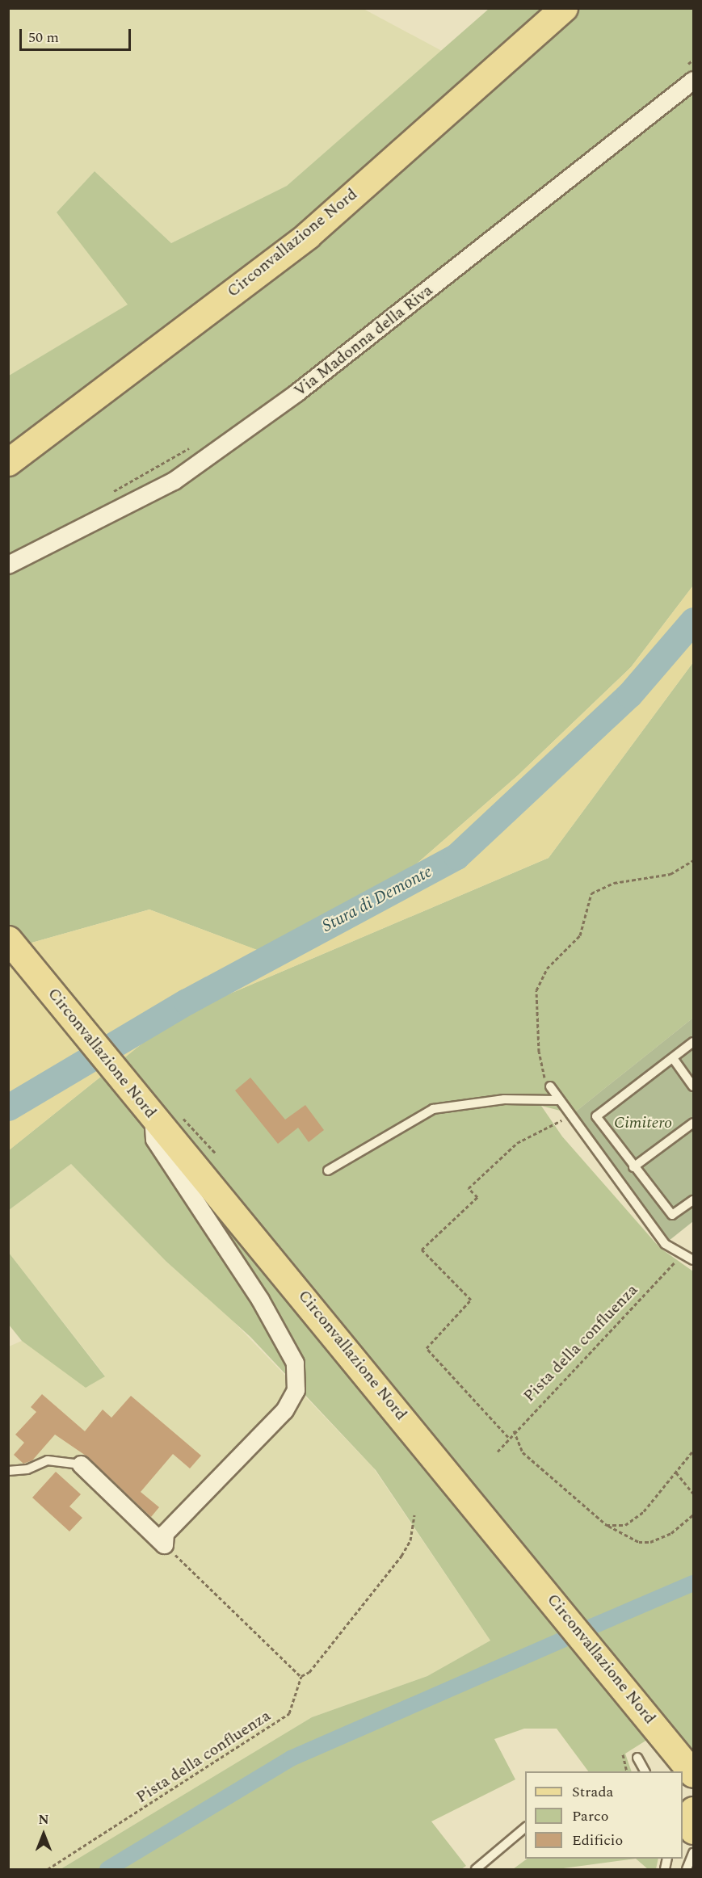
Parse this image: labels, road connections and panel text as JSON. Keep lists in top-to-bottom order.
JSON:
{
  "streets": {
    "main road": ["Circonvallazione Nord"],
    "street": ["Via Madonna della Riva"],
    "path": ["Pista della confluenza"]
  },
  "water": ["Stura di Demonte"],
  "parks": ["Cimitero"],
  "legend": ["Strada", "Parco", "Edificio"],
  "scale_bar": "50 m",
  "north": "top"
}
